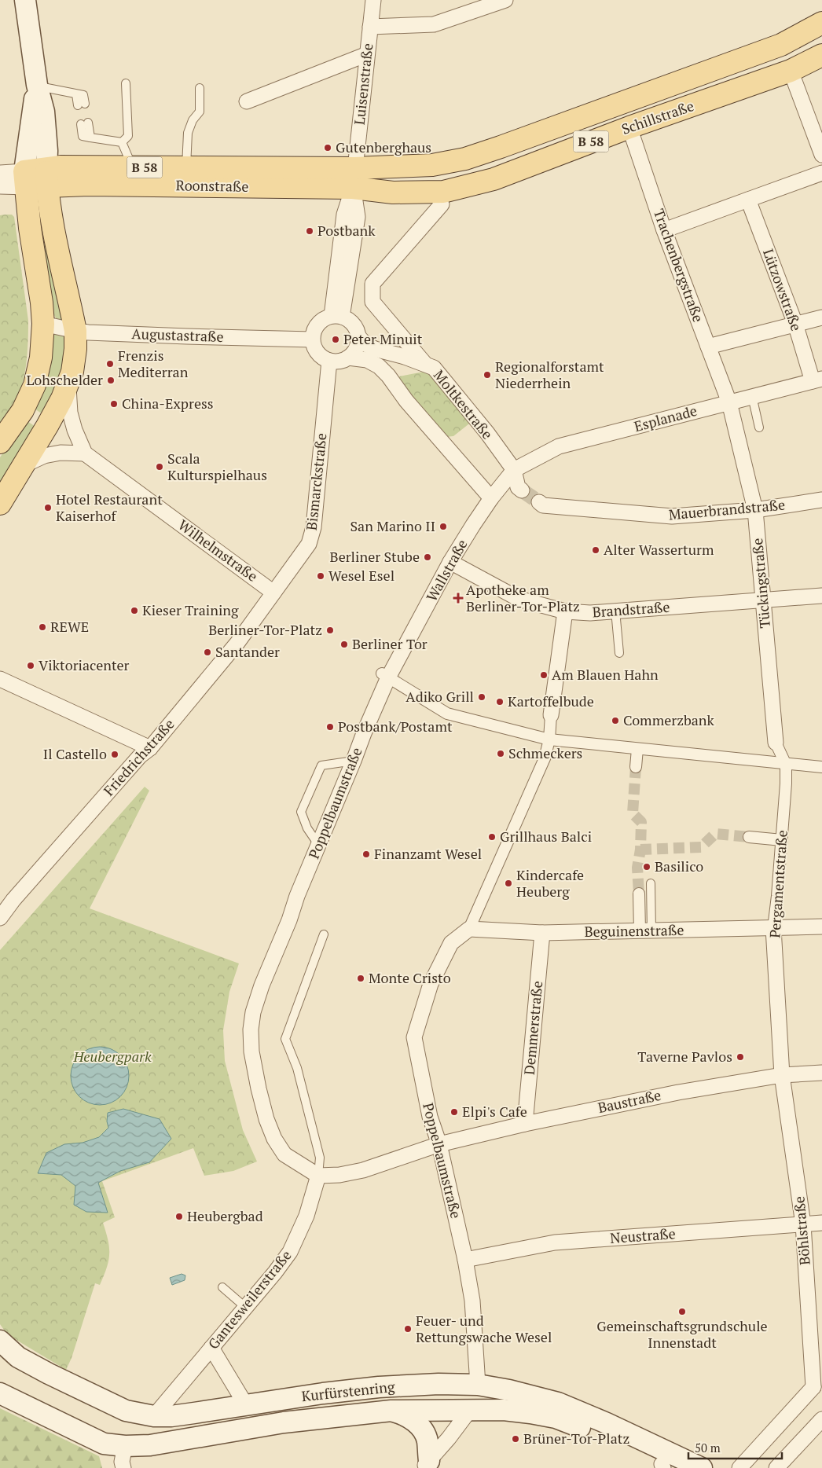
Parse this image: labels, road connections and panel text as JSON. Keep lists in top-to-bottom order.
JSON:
{
  "streets": {
    "main road": [
      "Schillstraße",
      "B 58",
      "Roonstraße",
      "Kurfürstenring"
    ],
    "street": [
      "Luisenstraße",
      "Trachenbergstraße",
      "Lützowstraße",
      "Augustastraße",
      "Moltkestraße",
      "Esplanade",
      "Bismarckstraße",
      "Mauerbrandstraße",
      "Wilhelmstraße",
      "Wallstraße",
      "Tückingstraße",
      "Brandstraße",
      "Friedrichstraße",
      "Poppelbaumstraße",
      "Pergamentstraße",
      "Beguinenstraße",
      "Demmerstraße",
      "Baustraße",
      "Böhlstraße",
      "Neustraße",
      "Gantesweilerstraße"
    ]
  },
  "crossings": [
    ["Luisenstraße", "Schillstraße"],
    ["Luisenstraße", "B 58"],
    ["Luisenstraße", "Roonstraße"],
    ["Schillstraße", "B 58"],
    ["Schillstraße", "Roonstraße"],
    ["Schillstraße", "Trachenbergstraße"],
    ["B 58", "Roonstraße"],
    ["Trachenbergstraße", "Esplanade"],
    ["Trachenbergstraße", "Tückingstraße"],
    ["Lützowstraße", "Esplanade"],
    ["Augustastraße", "Moltkestraße"],
    ["Augustastraße", "Bismarckstraße"],
    ["Moltkestraße", "Esplanade"],
    ["Moltkestraße", "Bismarckstraße"],
    ["Moltkestraße", "Wallstraße"],
    ["Esplanade", "Wallstraße"],
    ["Esplanade", "Tückingstraße"],
    ["Bismarckstraße", "Wilhelmstraße"],
    ["Bismarckstraße", "Friedrichstraße"],
    ["Mauerbrandstraße", "Tückingstraße"],
    ["Wilhelmstraße", "Friedrichstraße"],
    ["Wallstraße", "Brandstraße"],
    ["Wallstraße", "Poppelbaumstraße"],
    ["Tückingstraße", "Brandstraße"],
    ["Tückingstraße", "Pergamentstraße"],
    ["Poppelbaumstraße", "Beguinenstraße"],
    ["Poppelbaumstraße", "Baustraße"],
    ["Poppelbaumstraße", "Neustraße"],
    ["Poppelbaumstraße", "Gantesweilerstraße"],
    ["Poppelbaumstraße", "Kurfürstenring"],
    ["Pergamentstraße", "Beguinenstraße"],
    ["Pergamentstraße", "Baustraße"],
    ["Pergamentstraße", "Böhlstraße"],
    ["Beguinenstraße", "Demmerstraße"],
    ["Demmerstraße", "Baustraße"],
    ["Baustraße", "Böhlstraße"],
    ["Böhlstraße", "Neustraße"],
    ["Gantesweilerstraße", "Kurfürstenring"]
  ],
  "parks": ["Heubergpark"],
  "places": {
    "other": [
      "Gutenberghaus",
      "Postbank",
      "Peter Minuit",
      "Frenzis Mediterran",
      "Regionalforstamt Niederrhein",
      "Lohschelder",
      "China-Express",
      "Scala Kulturspielhaus",
      "Hotel Restaurant Kaiserhof",
      "San Marino II",
      "Alter Wasserturm",
      "Berliner Stube",
      "Wesel Esel",
      "Kieser Training",
      "REWE",
      "Berliner-Tor-Platz",
      "Berliner Tor",
      "Santander",
      "Viktoriacenter",
      "Am Blauen Hahn",
      "Adiko Grill",
      "Kartoffelbude",
      "Commerzbank",
      "Postbank/Postamt",
      "Schmeckers",
      "Il Castello",
      "Grillhaus Balci",
      "Finanzamt Wesel",
      "Basilico",
      "Kindercafe Heuberg",
      "Monte Cristo",
      "Taverne Pavlos",
      "Elpi's Cafe",
      "Heubergbad",
      "Gemeinschaftsgrundschule Innenstadt",
      "Feuer- und Rettungswache Wesel",
      "Brüner-Tor-Platz"
    ],
    "health": ["Apotheke am Berliner-Tor-Platz"]
  },
  "scale_bar": "50 m"
}
